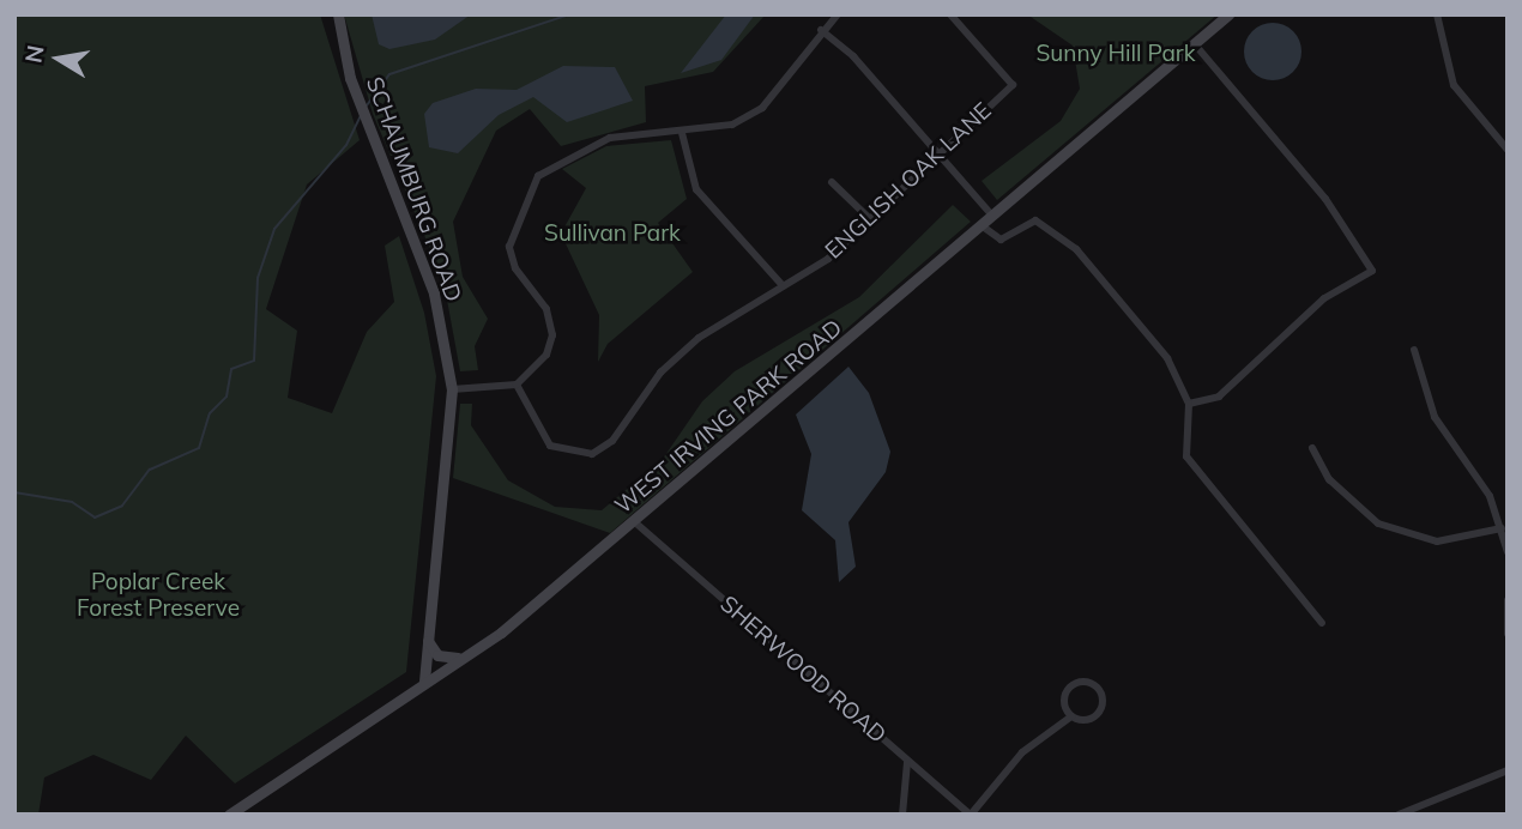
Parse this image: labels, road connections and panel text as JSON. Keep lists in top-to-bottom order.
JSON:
{
  "streets": {
    "main road": ["SCHAUMBURG ROAD", "WEST IRVING PARK ROAD"],
    "street": ["ENGLISH OAK LANE", "SHERWOOD ROAD"]
  },
  "crossings": [
    ["SCHAUMBURG ROAD", "WEST IRVING PARK ROAD"],
    ["WEST IRVING PARK ROAD", "SHERWOOD ROAD"]
  ],
  "parks": ["Sunny Hill Park", "Sullivan Park", "Poplar Creek Forest Preserve"],
  "north": "left"
}
